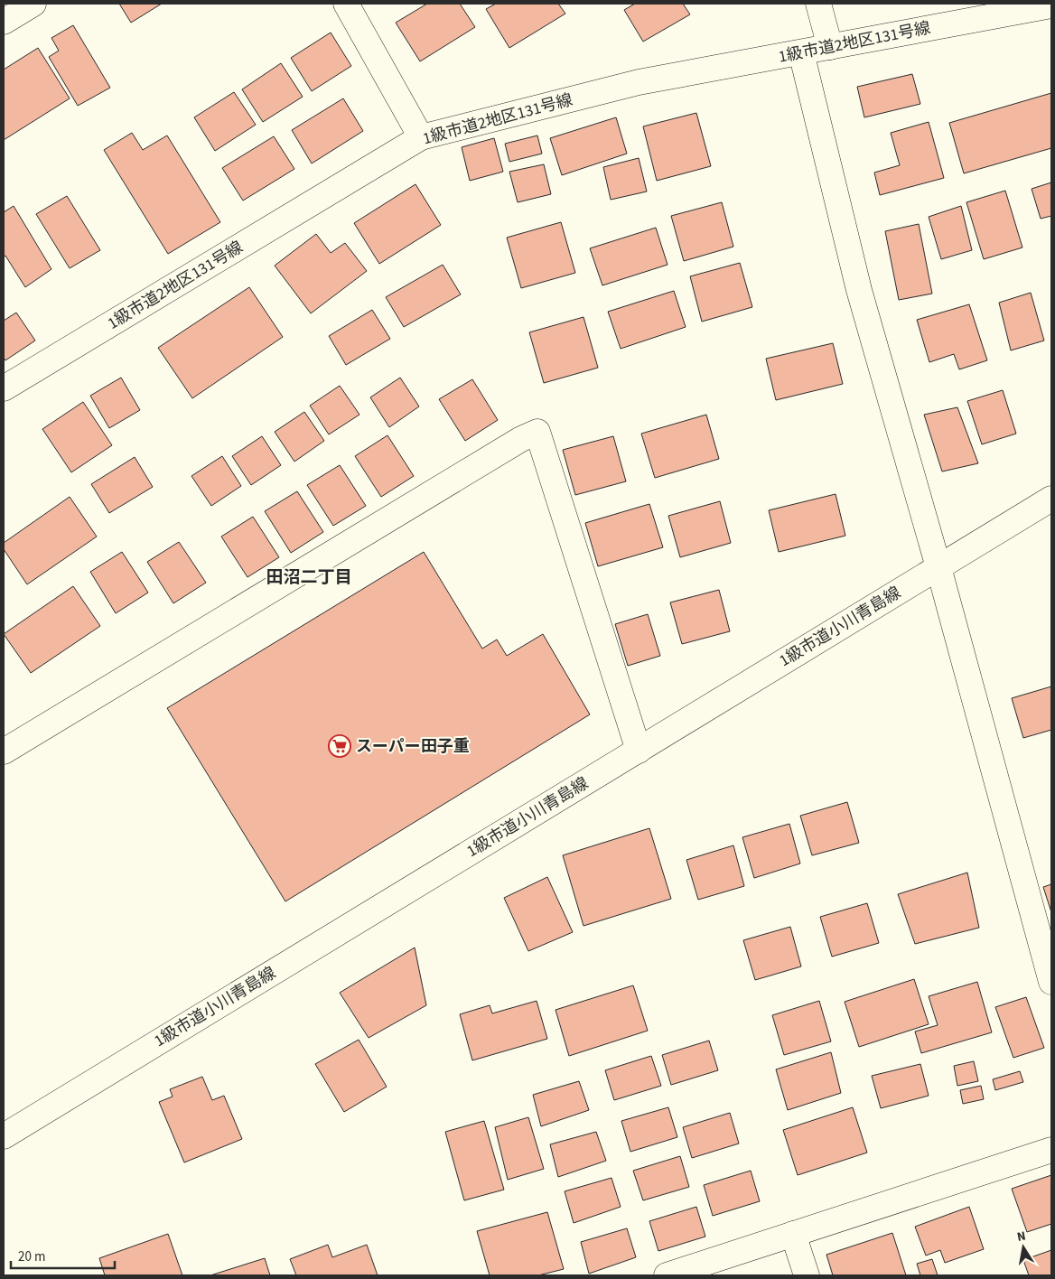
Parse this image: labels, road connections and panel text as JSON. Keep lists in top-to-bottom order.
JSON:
{
  "streets": {
    "street": ["1級市道2地区131号線", "1級市道小川青島線"]
  },
  "districts": ["田沼二丁目"],
  "places": {
    "supermarket": ["スーパー田子重"]
  },
  "scale_bar": "20 m",
  "north": "top"
}
